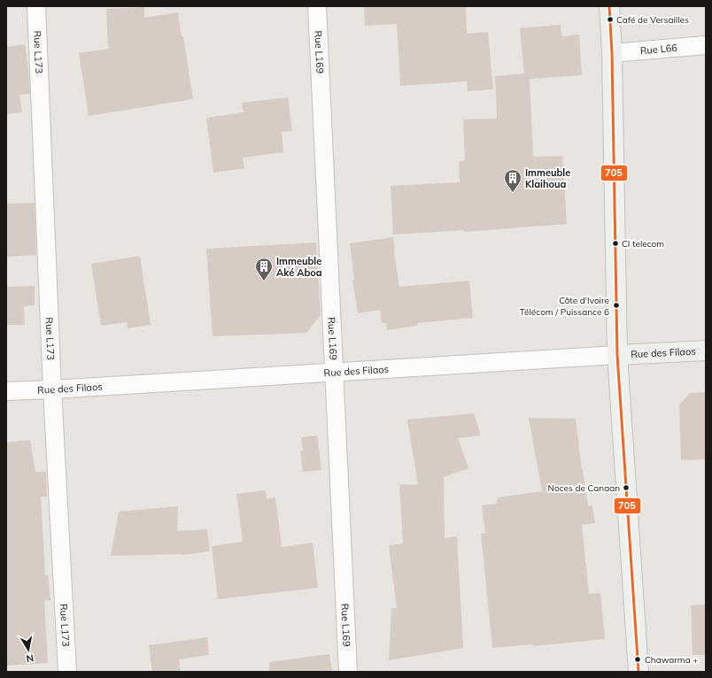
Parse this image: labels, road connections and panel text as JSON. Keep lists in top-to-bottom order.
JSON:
{
  "streets": {
    "street": [
      "Rue L66",
      "Rue L173",
      "Rue L169",
      "Rue des Filaos"
    ]
  },
  "crossings": [
    ["Rue L173", "Rue des Filaos"],
    ["Rue L169", "Rue des Filaos"]
  ],
  "places": {
    "other": [
      "Café de Versailles",
      "CI telecom",
      "Côte d'Ivoire Télécom / Puissance 6",
      "Noces de Canaan",
      "Chawarma +"
    ],
    "building": ["Immeuble Klaihoua", "Immeuble Aké Aboa"]
  },
  "lines": ["transit line 705"],
  "north": "bottom"
}
